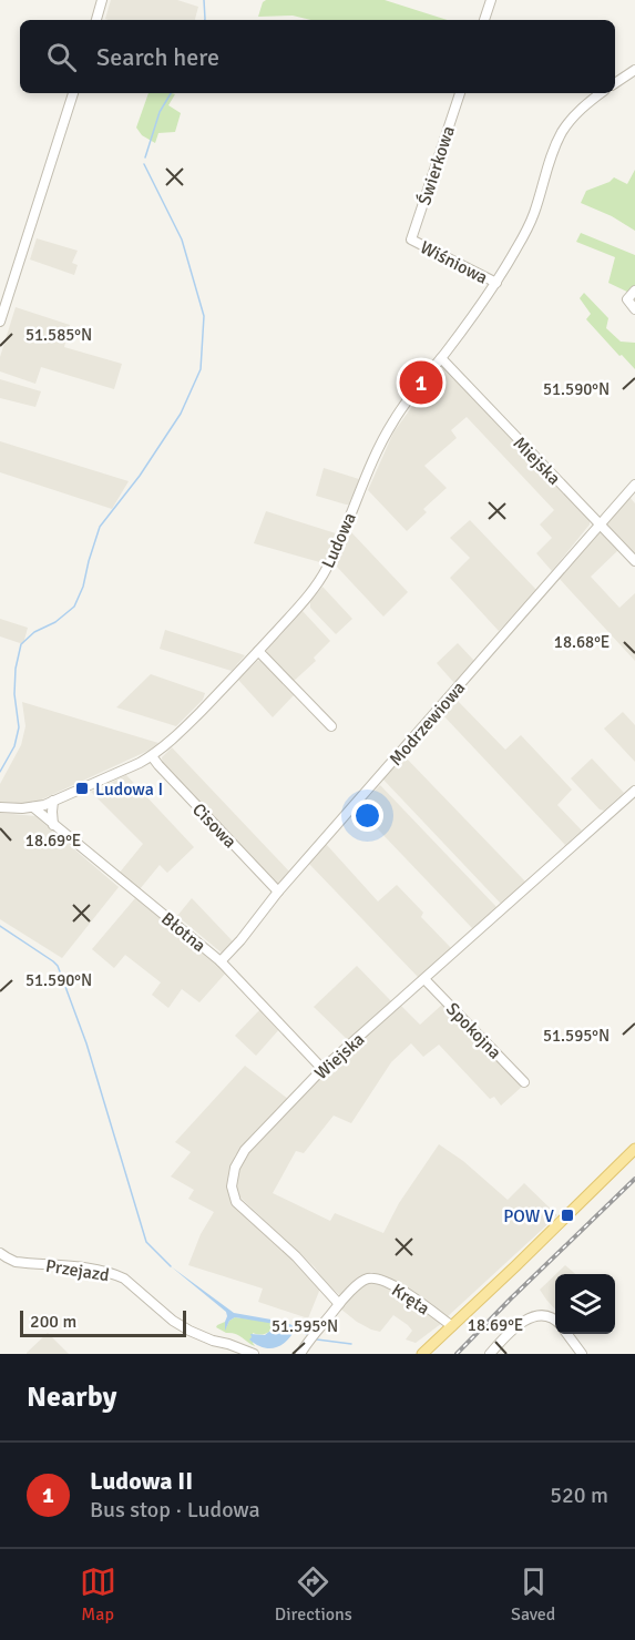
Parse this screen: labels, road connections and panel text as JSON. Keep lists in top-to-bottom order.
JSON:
{
  "streets": {
    "street": [
      "Świerkowa",
      "Wiśniowa",
      "Miejska",
      "Ludowa",
      "Modrzewiowa",
      "Cisowa",
      "Błotna",
      "Spokojna",
      "Wiejska",
      "Przejazd",
      "Kręta"
    ]
  },
  "crossings": [
    ["Świerkowa", "Wiśniowa"],
    ["Wiśniowa", "Ludowa"],
    ["Miejska", "Ludowa"],
    ["Miejska", "Modrzewiowa"],
    ["Ludowa", "Cisowa"],
    ["Ludowa", "Błotna"],
    ["Modrzewiowa", "Cisowa"],
    ["Modrzewiowa", "Błotna"],
    ["Błotna", "Wiejska"],
    ["Spokojna", "Wiejska"],
    ["Wiejska", "Kręta"]
  ],
  "places": {
    "transit": ["Ludowa I", "POW V"]
  },
  "scale_bar": "200 m",
  "page": {
    "search": "Search here",
    "pins": "1",
    "scale": "200 m",
    "heading": "Nearby",
    "list": [
      {
        "mark": "1",
        "name": "Ludowa II",
        "note": "Bus stop · Ludowa",
        "value": "520 m"
      }
    ],
    "nav": ["Map", "Directions", "Saved"]
  },
  "coordinates": [
    "51.585°N",
    "51.590°N",
    "18.68°E",
    "18.69°E",
    "51.595°N"
  ]
}
